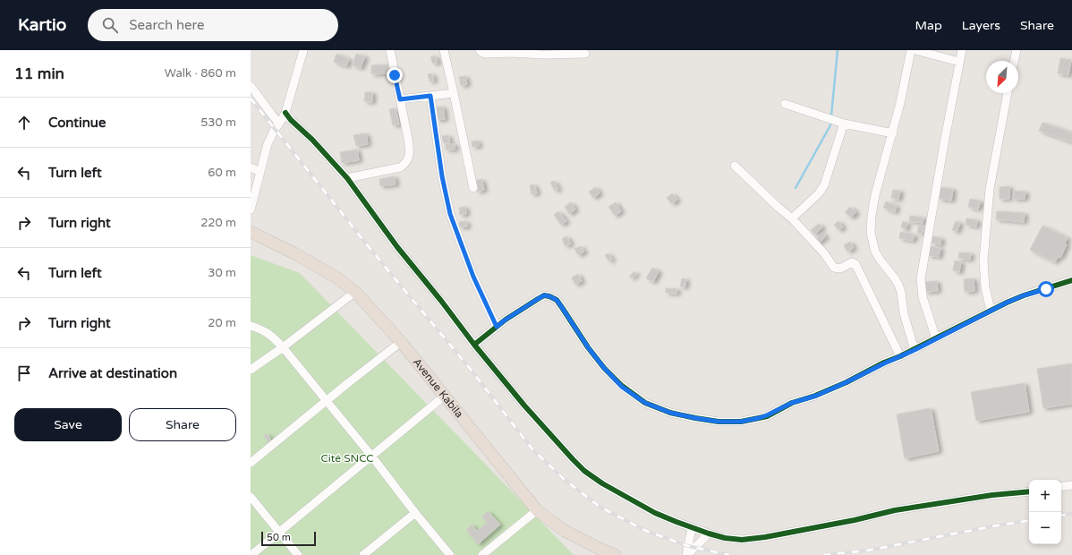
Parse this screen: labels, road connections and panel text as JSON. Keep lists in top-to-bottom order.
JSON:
{
  "streets": {
    "highway": ["Avenue Kabila"]
  },
  "parks": ["Cité SNCC"],
  "scale_bar": "50 m",
  "north": "bottom left",
  "page": {
    "header": "Kartio",
    "search": "Search here",
    "nav": ["Map", "Layers", "Share"],
    "heading": ["11 min", "Walk · 860 m"],
    "list": [
      ["Continue", "530 m"],
      ["Turn left", "60 m"],
      ["Turn right", "220 m"],
      ["Turn left", "30 m"],
      ["Turn right", "20 m"],
      "Arrive at destination"
    ],
    "buttons": ["Save", "Share"],
    "map_buttons": ["+", "−"],
    "scale": "50 m"
  }
}
